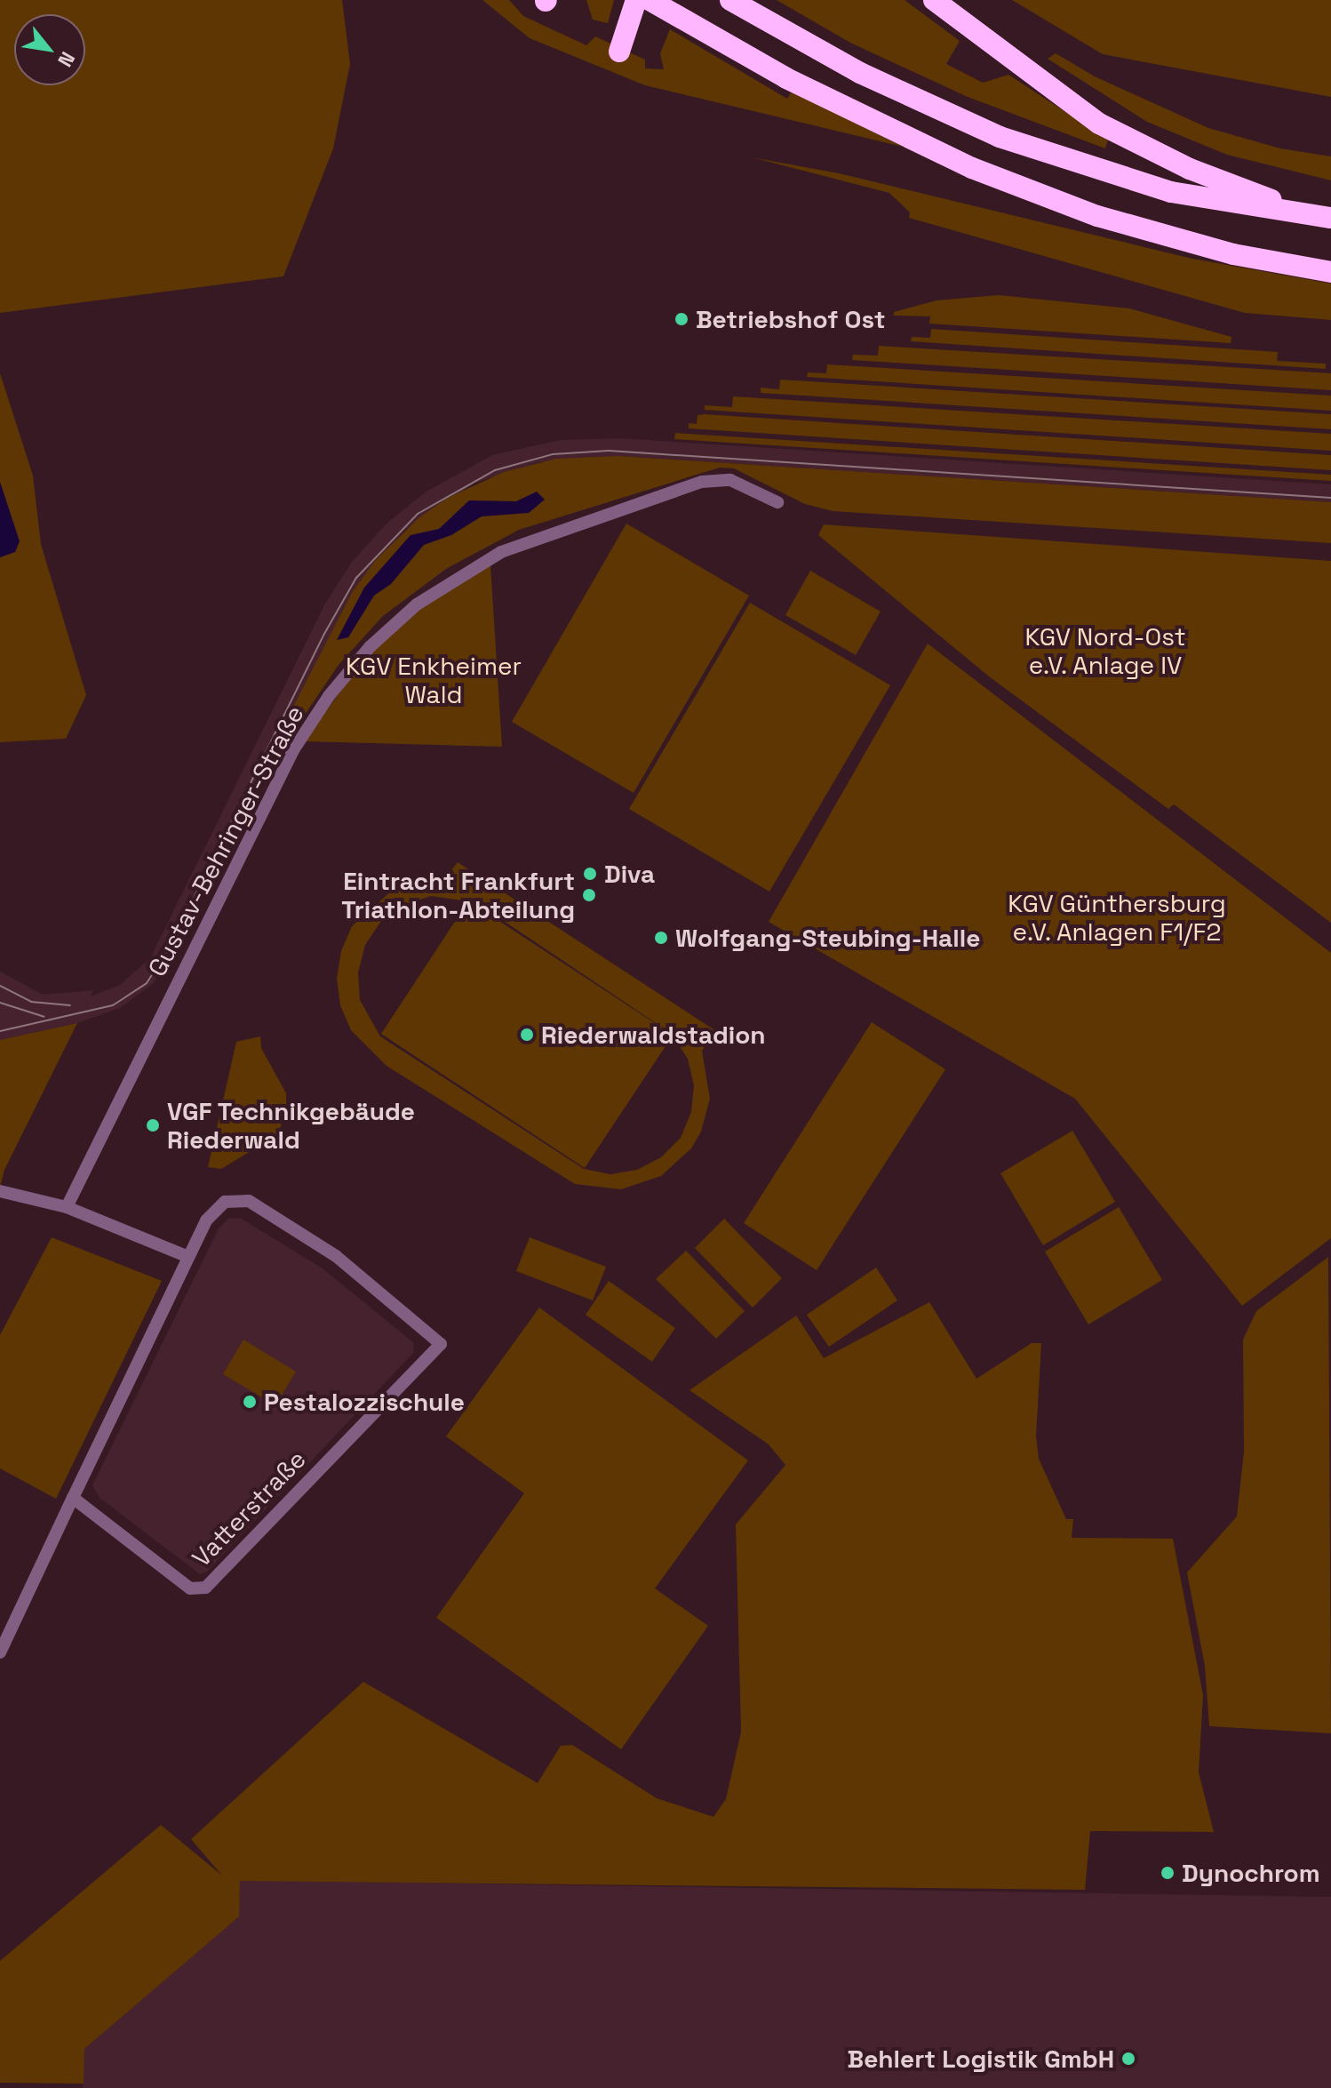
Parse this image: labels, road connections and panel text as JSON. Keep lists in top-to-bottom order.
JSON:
{
  "streets": {
    "street": ["Gustav-Behringer-Straße", "Vatterstraße"]
  },
  "parks": ["KGV Nord-Ost e.V. Anlage IV", "KGV Enkheimer Wald", "KGV Günthersburg e.V. Anlagen F1/F2"],
  "places": [
    "Betriebshof Ost",
    "Diva",
    "Eintracht Frankfurt Triathlon-Abteilung",
    "Wolfgang-Steubing-Halle",
    "Riederwaldstadion",
    "VGF Technikgebäude Riederwald",
    "Pestalozzischule",
    "Dynochrom",
    "Behlert Logistik GmbH"
  ],
  "north": "bottom right"
}
